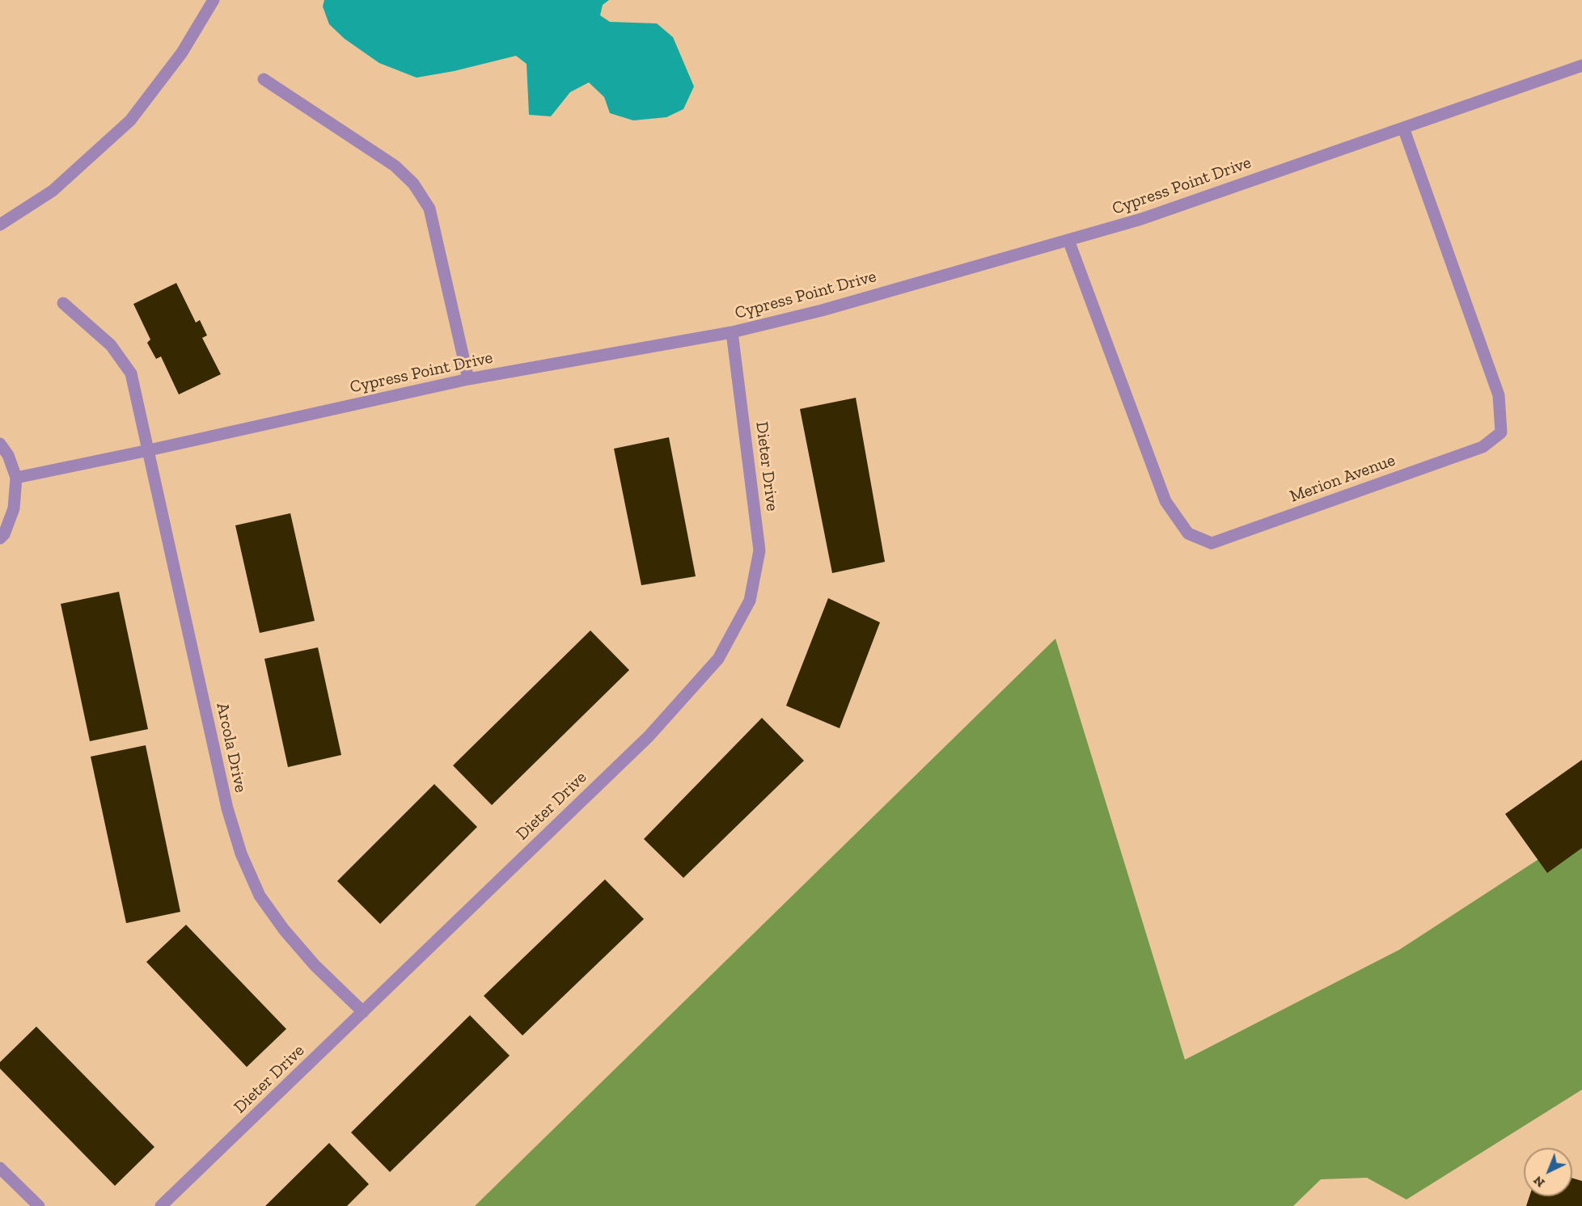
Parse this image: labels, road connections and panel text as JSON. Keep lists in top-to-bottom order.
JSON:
{
  "streets": {
    "street": [
      "Cypress Point Drive",
      "Dieter Drive",
      "Merion Avenue",
      "Arcola Drive"
    ]
  },
  "crossings": [
    ["Cypress Point Drive", "Dieter Drive"],
    ["Cypress Point Drive", "Merion Avenue"],
    ["Cypress Point Drive", "Arcola Drive"],
    ["Dieter Drive", "Arcola Drive"]
  ],
  "north": "bottom left"
}
